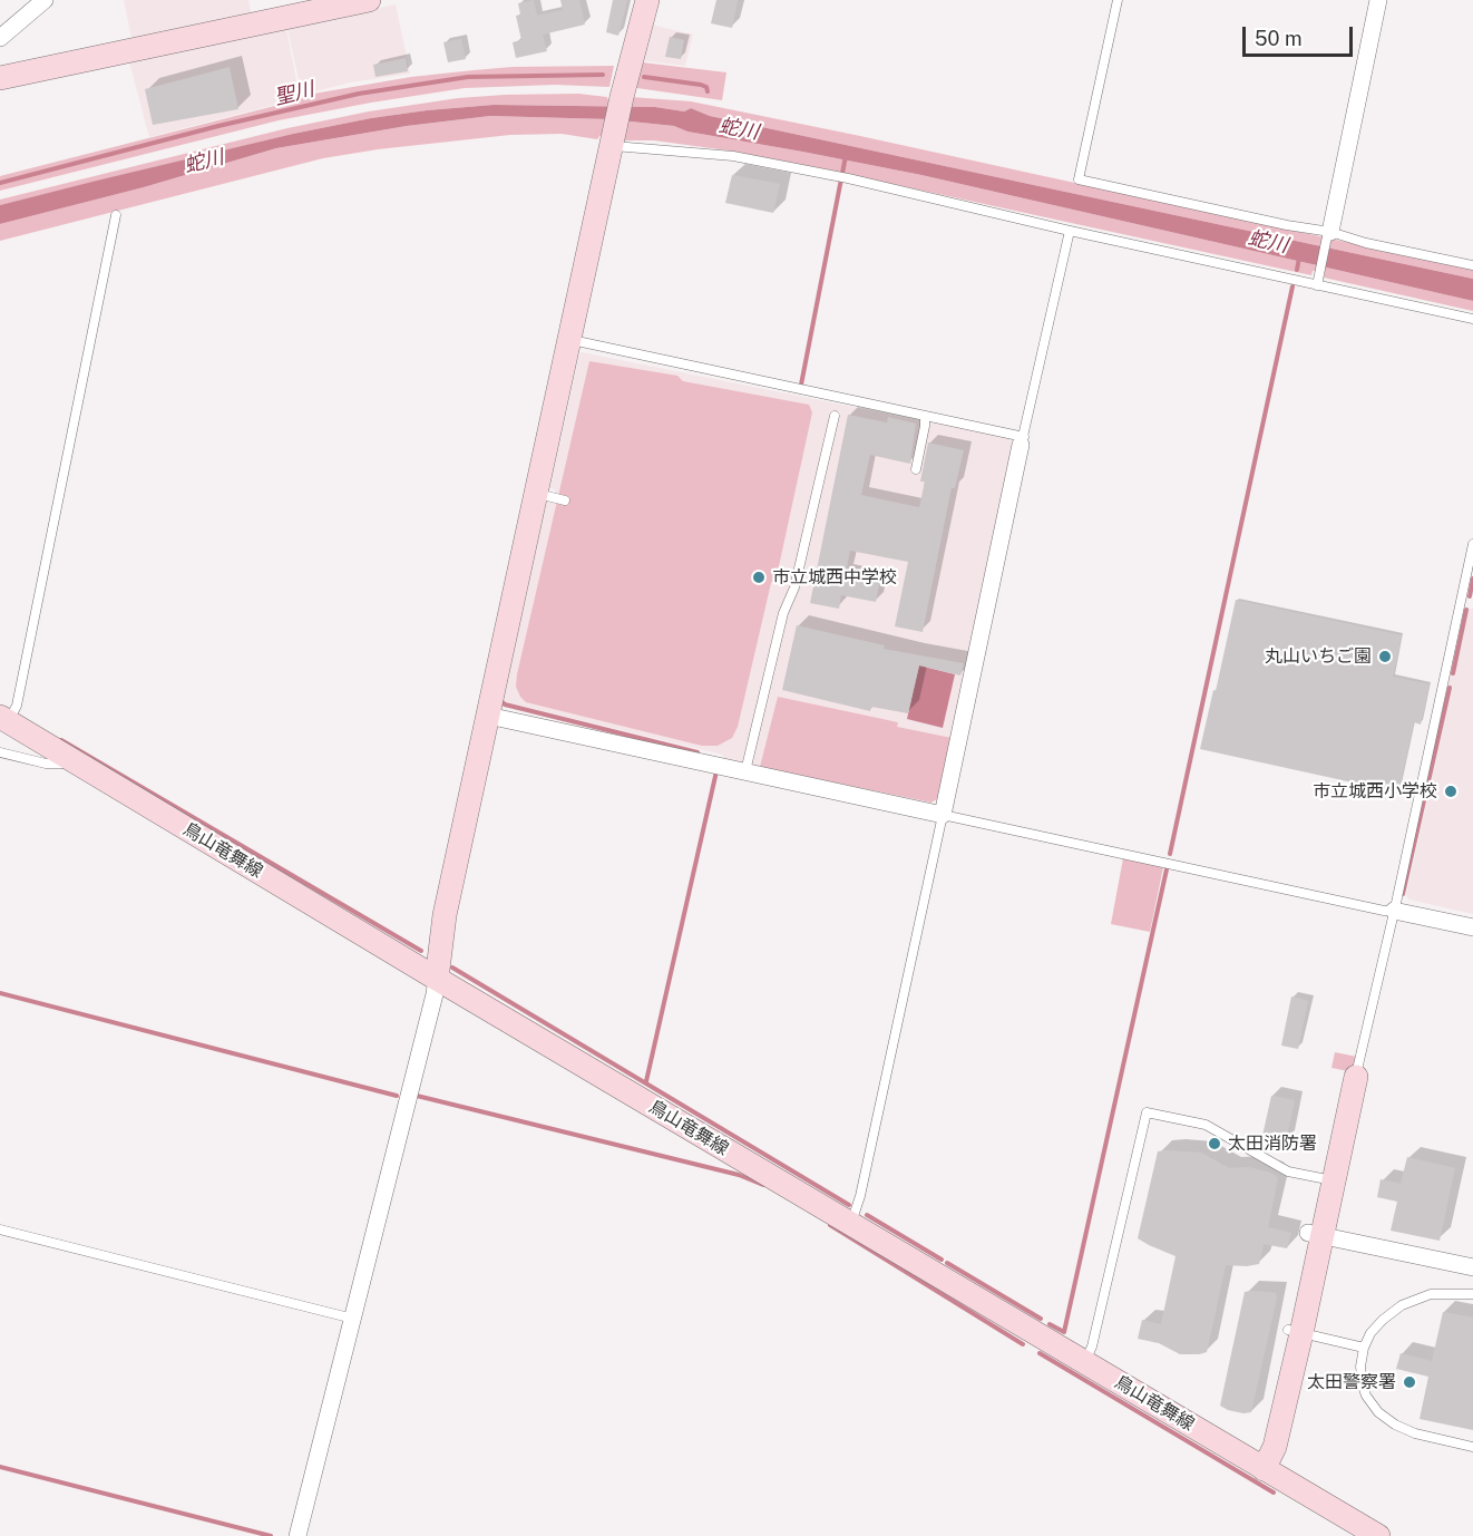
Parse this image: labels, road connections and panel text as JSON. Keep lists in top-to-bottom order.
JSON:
{
  "streets": {
    "street": ["鳥山竜舞線"]
  },
  "water": ["聖川", "蛇川"],
  "places": [
    "市立城西中学校",
    "丸山いちご園",
    "市立城西小学校",
    "太田消防署",
    "太田警察署"
  ],
  "scale_bar": "50 m"
}
